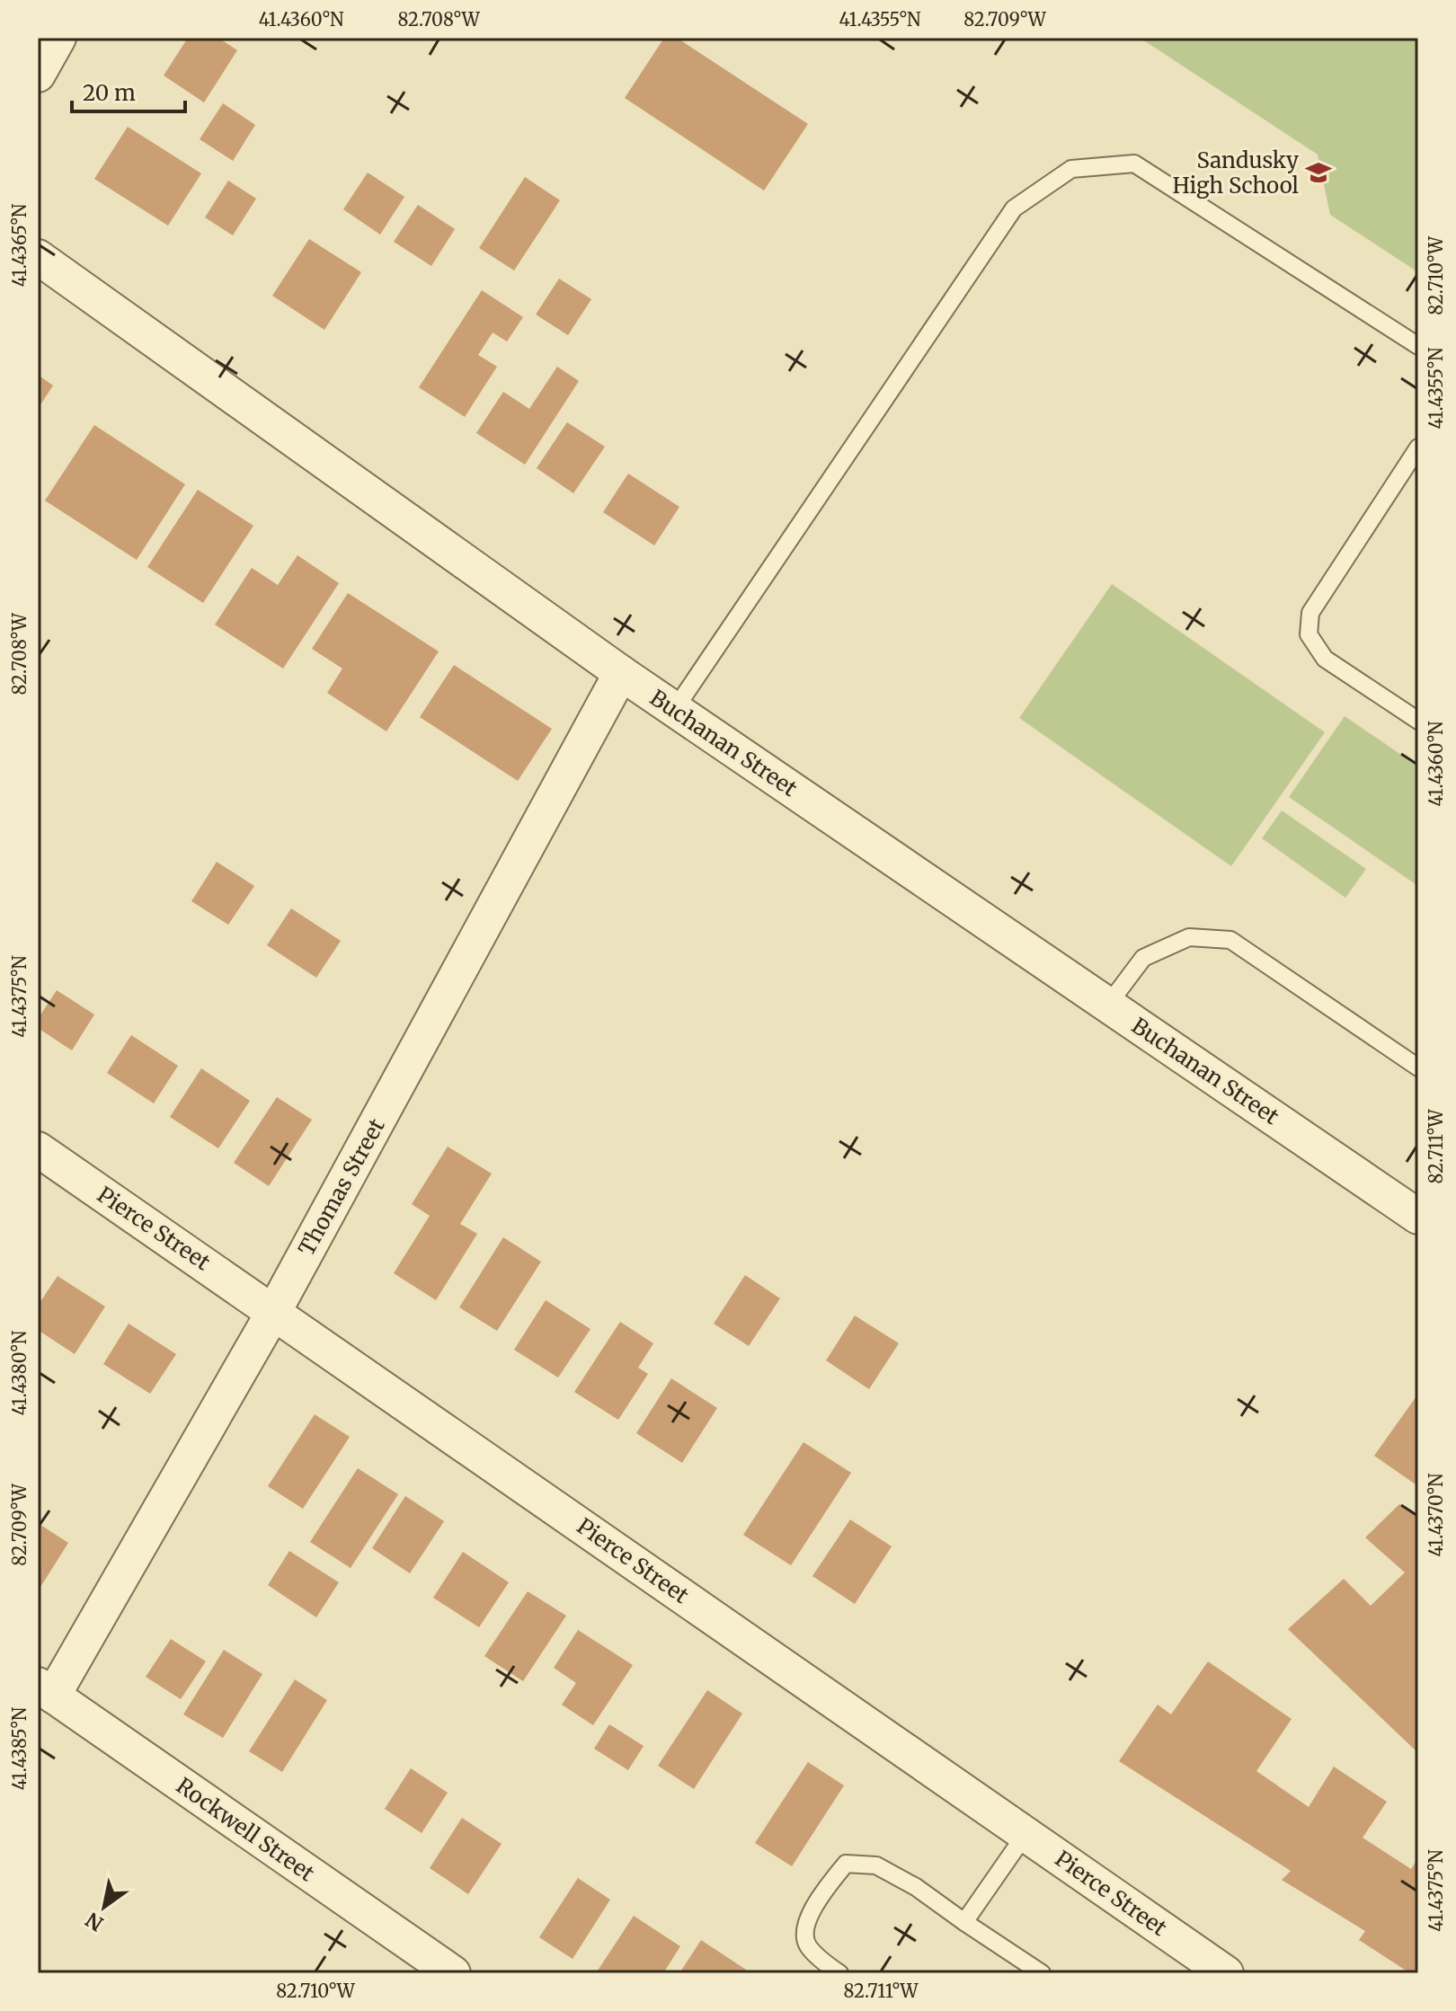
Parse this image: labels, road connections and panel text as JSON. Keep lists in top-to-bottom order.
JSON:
{
  "streets": {
    "street": [
      "Buchanan Street",
      "Thomas Street",
      "Pierce Street",
      "Rockwell Street"
    ]
  },
  "crossings": [
    ["Buchanan Street", "Thomas Street"],
    ["Thomas Street", "Pierce Street"],
    ["Thomas Street", "Rockwell Street"]
  ],
  "places": {
    "school or university": ["Sandusky High School"]
  },
  "scale_bar": "20 m",
  "north": "bottom left",
  "coordinates": [
    "41.4360°N",
    "82.708°W",
    "41.4355°N",
    "82.709°W",
    "41.4365°N",
    "82.710°W",
    "41.4375°N",
    "82.711°W",
    "41.4380°N",
    "41.4370°N",
    "41.4385°N"
  ]
}
